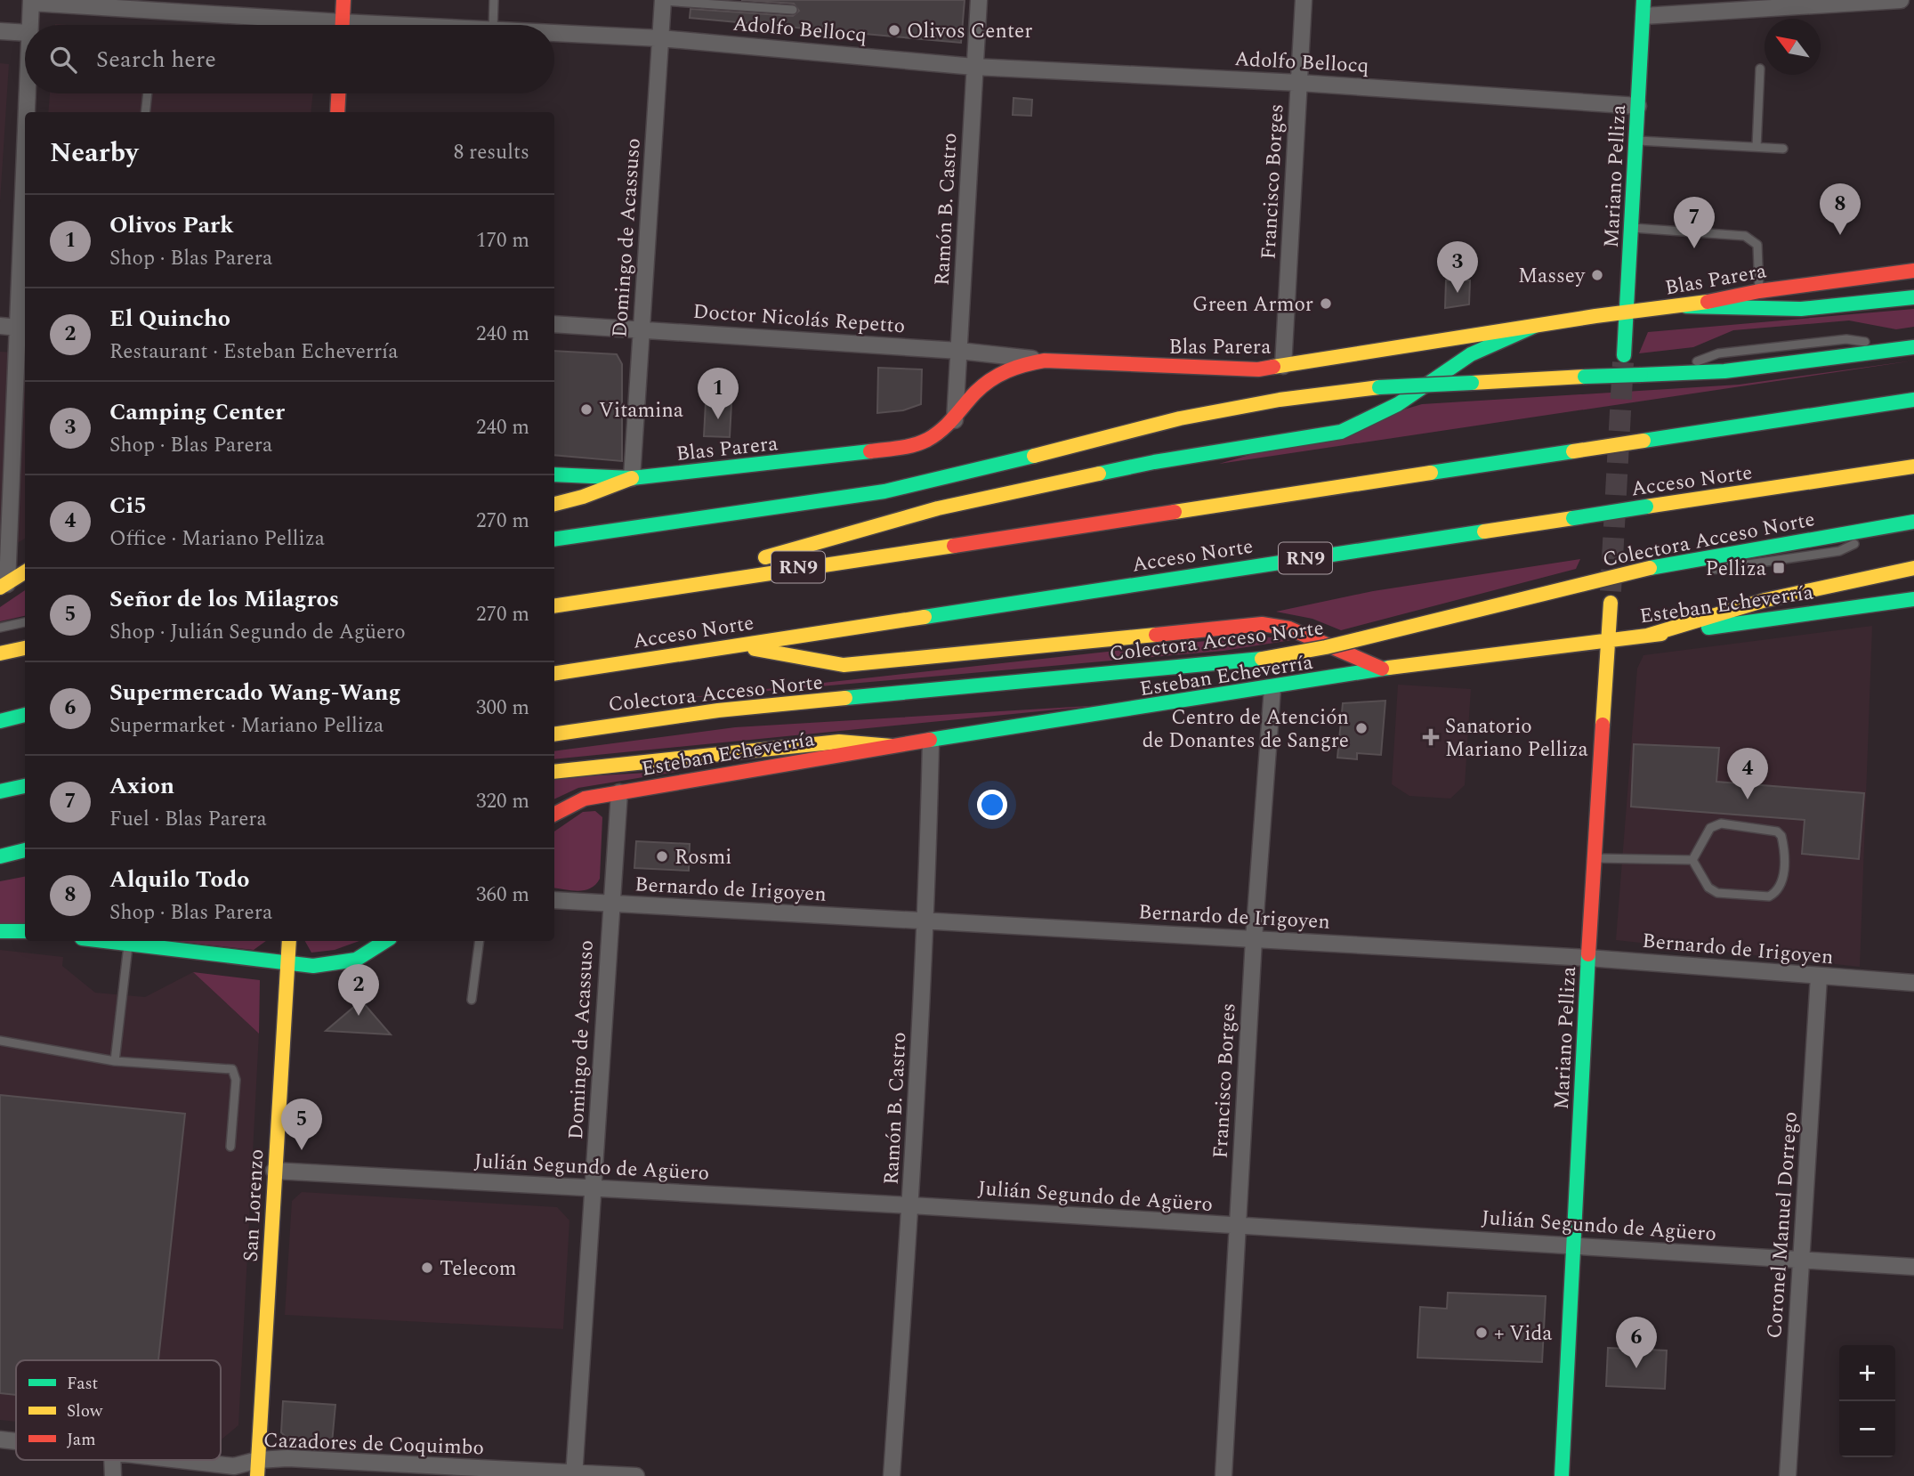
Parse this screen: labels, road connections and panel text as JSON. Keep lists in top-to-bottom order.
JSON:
{
  "streets": {
    "main road": [
      "Mariano Pelliza",
      "Blas Parera",
      "Acceso Norte",
      "Colectora Acceso Norte",
      "RN9",
      "Esteban Echeverría",
      "San Lorenzo"
    ],
    "street": [
      "Adolfo Bellocq",
      "Francisco Borges",
      "Ramón B. Castro",
      "Domingo de Acassuso",
      "Doctor Nicolás Repetto",
      "Bernardo de Irigoyen",
      "Julián Segundo de Agüero",
      "Coronel Manuel Dorrego",
      "Cazadores de Coquimbo"
    ]
  },
  "crossings": [
    ["Adolfo Bellocq", "Mariano Pelliza"],
    ["Adolfo Bellocq", "Francisco Borges"],
    ["Adolfo Bellocq", "Ramón B. Castro"],
    ["Adolfo Bellocq", "Domingo de Acassuso"],
    ["Mariano Pelliza", "Blas Parera"],
    ["Mariano Pelliza", "Esteban Echeverría"],
    ["Mariano Pelliza", "Bernardo de Irigoyen"],
    ["Mariano Pelliza", "Julián Segundo de Agüero"],
    ["Francisco Borges", "Blas Parera"],
    ["Francisco Borges", "Esteban Echeverría"],
    ["Francisco Borges", "Bernardo de Irigoyen"],
    ["Francisco Borges", "Julián Segundo de Agüero"],
    ["Ramón B. Castro", "Blas Parera"],
    ["Ramón B. Castro", "Doctor Nicolás Repetto"],
    ["Ramón B. Castro", "Esteban Echeverría"],
    ["Ramón B. Castro", "Bernardo de Irigoyen"],
    ["Ramón B. Castro", "Julián Segundo de Agüero"],
    ["Domingo de Acassuso", "Blas Parera"],
    ["Domingo de Acassuso", "Doctor Nicolás Repetto"],
    ["Domingo de Acassuso", "Esteban Echeverría"],
    ["Domingo de Acassuso", "Bernardo de Irigoyen"],
    ["Domingo de Acassuso", "Julián Segundo de Agüero"],
    ["Domingo de Acassuso", "Cazadores de Coquimbo"],
    ["Blas Parera", "Doctor Nicolás Repetto"],
    ["Bernardo de Irigoyen", "Coronel Manuel Dorrego"],
    ["Julián Segundo de Agüero", "San Lorenzo"],
    ["Julián Segundo de Agüero", "Coronel Manuel Dorrego"],
    ["San Lorenzo", "Cazadores de Coquimbo"]
  ],
  "places": {
    "other": [
      "Olivos Center",
      "Massey",
      "Green Armor",
      "Vitamina",
      "Centro de Atención de Donantes de Sangre",
      "Rosmi",
      "Telecom",
      "+ Vida"
    ],
    "transit": ["Pelliza"],
    "health": ["Sanatorio Mariano Pelliza"]
  },
  "legend": ["Fast", "Slow", "Jam"],
  "north": "top left",
  "page": {
    "search": "Search here",
    "heading": ["Nearby", "8 results"],
    "pins": [
      "8",
      "7",
      "3",
      "1",
      "4",
      "2",
      "5",
      "6"
    ],
    "list": [
      {
        "mark": "1",
        "name": "Olivos Park",
        "note": "Shop · Blas Parera",
        "value": "170 m"
      },
      {
        "mark": "2",
        "name": "El Quincho",
        "note": "Restaurant · Esteban Echeverría",
        "value": "240 m"
      },
      {
        "mark": "3",
        "name": "Camping Center",
        "note": "Shop · Blas Parera",
        "value": "240 m"
      },
      {
        "mark": "4",
        "name": "Ci5",
        "note": "Office · Mariano Pelliza",
        "value": "270 m"
      },
      {
        "mark": "5",
        "name": "Señor de los Milagros",
        "note": "Shop · Julián Segundo de Agüero",
        "value": "270 m"
      },
      {
        "mark": "6",
        "name": "Supermercado Wang-Wang",
        "note": "Supermarket · Mariano Pelliza",
        "value": "300 m"
      },
      {
        "mark": "7",
        "name": "Axion",
        "note": "Fuel · Blas Parera",
        "value": "320 m"
      },
      {
        "mark": "8",
        "name": "Alquilo Todo",
        "note": "Shop · Blas Parera",
        "value": "360 m"
      }
    ],
    "map_buttons": ["+", "−"]
  }
}
